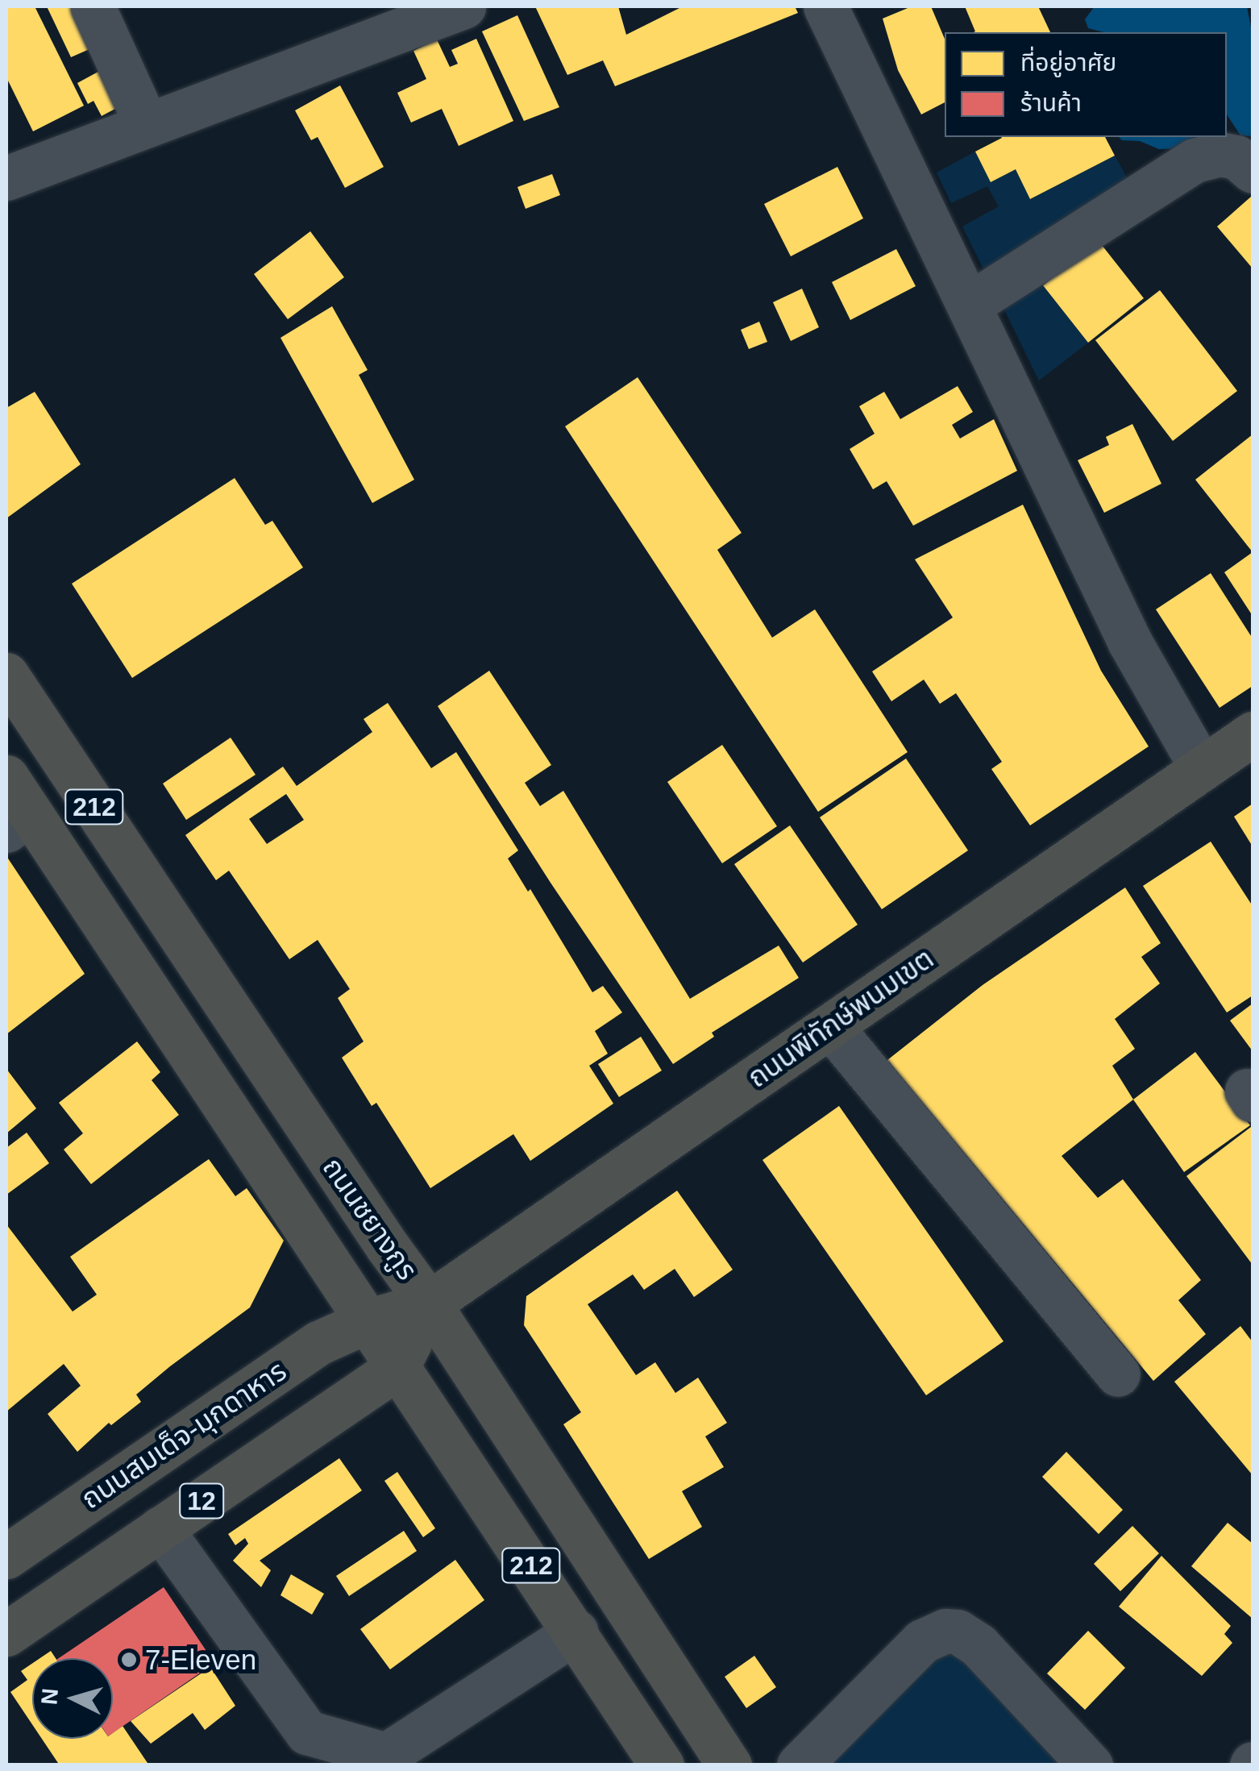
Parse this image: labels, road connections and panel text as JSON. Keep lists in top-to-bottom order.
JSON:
{
  "streets": {
    "main road": [
      "212",
      "ถนนพิทักษ์พนมเขต",
      "ถนนชยางกูร",
      "ถนนสมเด็จ-มุกดาหาร",
      "12"
    ]
  },
  "crossings": [
    ["ถนนพิทักษ์พนมเขต", "ถนนชยางกูร"],
    ["ถนนพิทักษ์พนมเขต", "ถนนสมเด็จ-มุกดาหาร"],
    ["ถนนชยางกูร", "ถนนสมเด็จ-มุกดาหาร"],
    ["ถนนชยางกูร", "12"]
  ],
  "places": ["7-Eleven"],
  "legend": ["ที่อยู่อาศัย", "ร้านค้า"],
  "north": "left"
}
